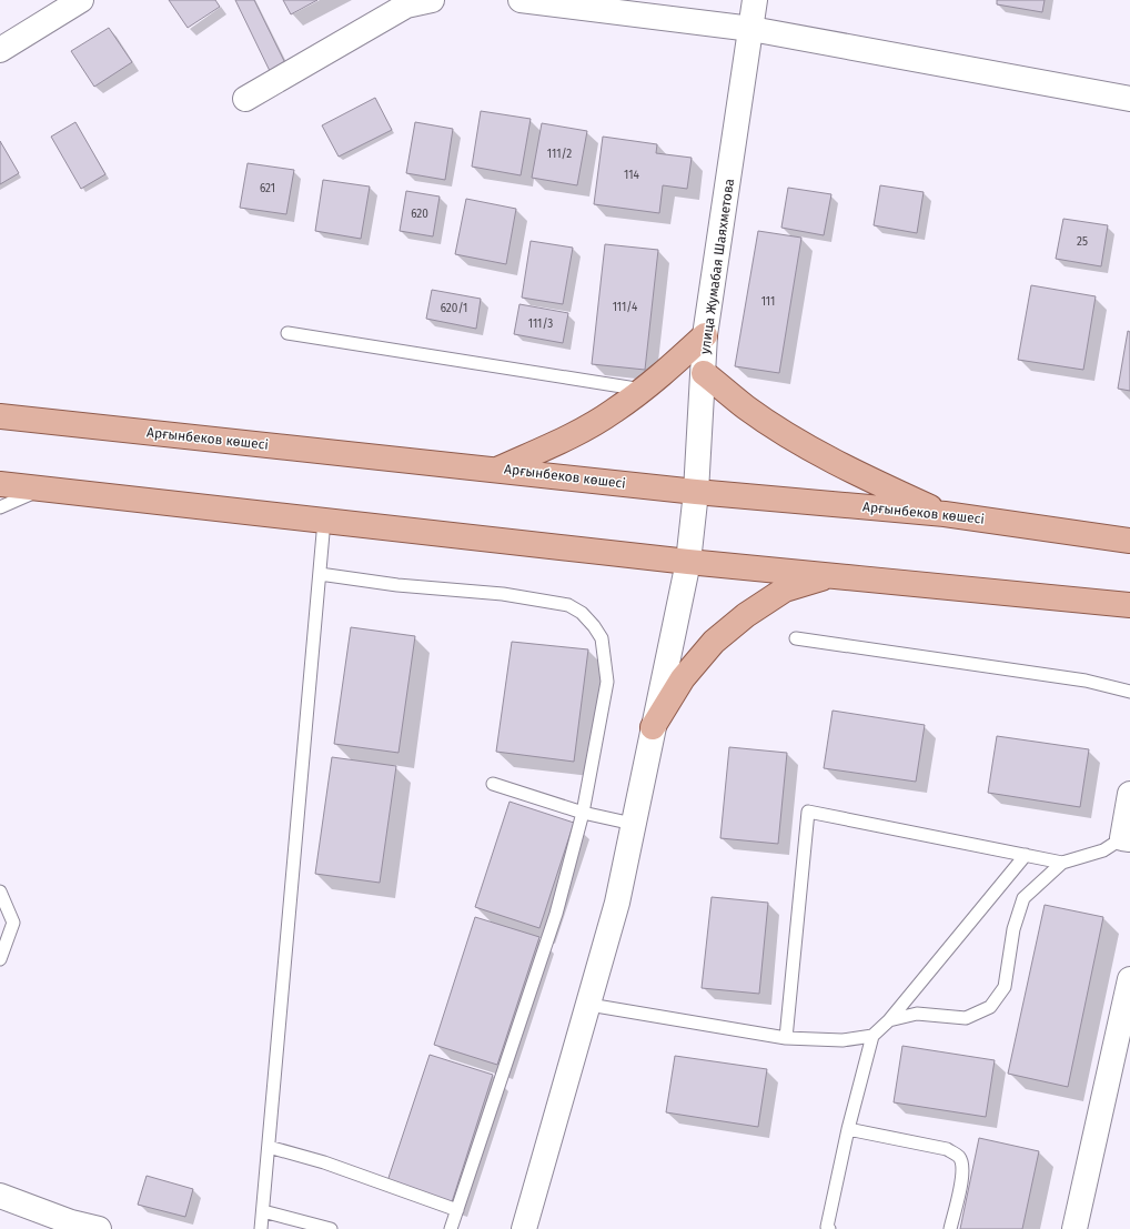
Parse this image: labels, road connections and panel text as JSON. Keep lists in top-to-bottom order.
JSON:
{
  "streets": {
    "main road": ["Арғынбеков көшесі"],
    "street": ["улица Жумабая Шаяхметова"]
  },
  "crossings": [
    ["улица Жумабая Шаяхметова", "Арғынбеков көшесі"]
  ],
  "house_numbers": [
    "111/2",
    "114",
    "621",
    "620",
    "25",
    "111",
    "111/4",
    "620/1",
    "111/3"
  ]
}
